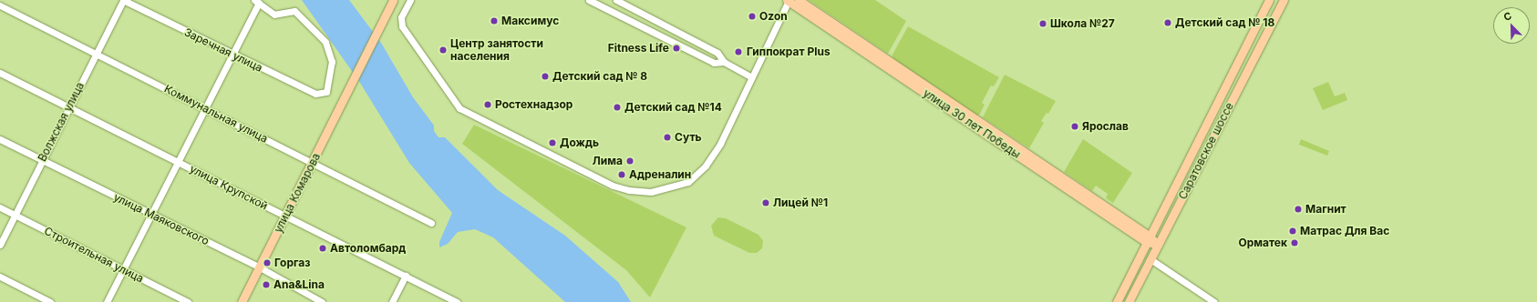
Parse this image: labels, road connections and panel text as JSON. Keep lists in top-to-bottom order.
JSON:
{
  "streets": {
    "main road": ["улица 30 лет Победы", "Саратовское шоссе", "улица Комарова"],
    "street": [
      "Заречная улица",
      "Коммунальная улица",
      "Волжская улица",
      "улица Крупской",
      "улица Маяковского",
      "Строительная улица"
    ]
  },
  "crossings": [
    ["Заречная улица", "Волжская улица"],
    ["Коммунальная улица", "Волжская улица"],
    ["Коммунальная улица", "улица Комарова"],
    ["Волжская улица", "улица Крупской"],
    ["Волжская улица", "улица Маяковского"],
    ["Волжская улица", "Строительная улица"],
    ["улица 30 лет Победы", "Саратовское шоссе"],
    ["улица Крупской", "улица Комарова"],
    ["улица Комарова", "улица Маяковского"]
  ],
  "places": [
    "Ozon",
    "Максимус",
    "Детский сад № 18",
    "Школа №27",
    "Fitness Life",
    "Центр занятости населения",
    "Гиппократ Plus",
    "Детский сад № 8",
    "Ростехнадзор",
    "Детский сад №14",
    "Ярослав",
    "Суть",
    "Дождь",
    "Лима",
    "Адреналин",
    "Лицей №1",
    "Магнит",
    "Матрас Для Вас",
    "Орматек",
    "Автоломбард",
    "Горгаз",
    "Ana&Lina"
  ],
  "north": "top left"
}
